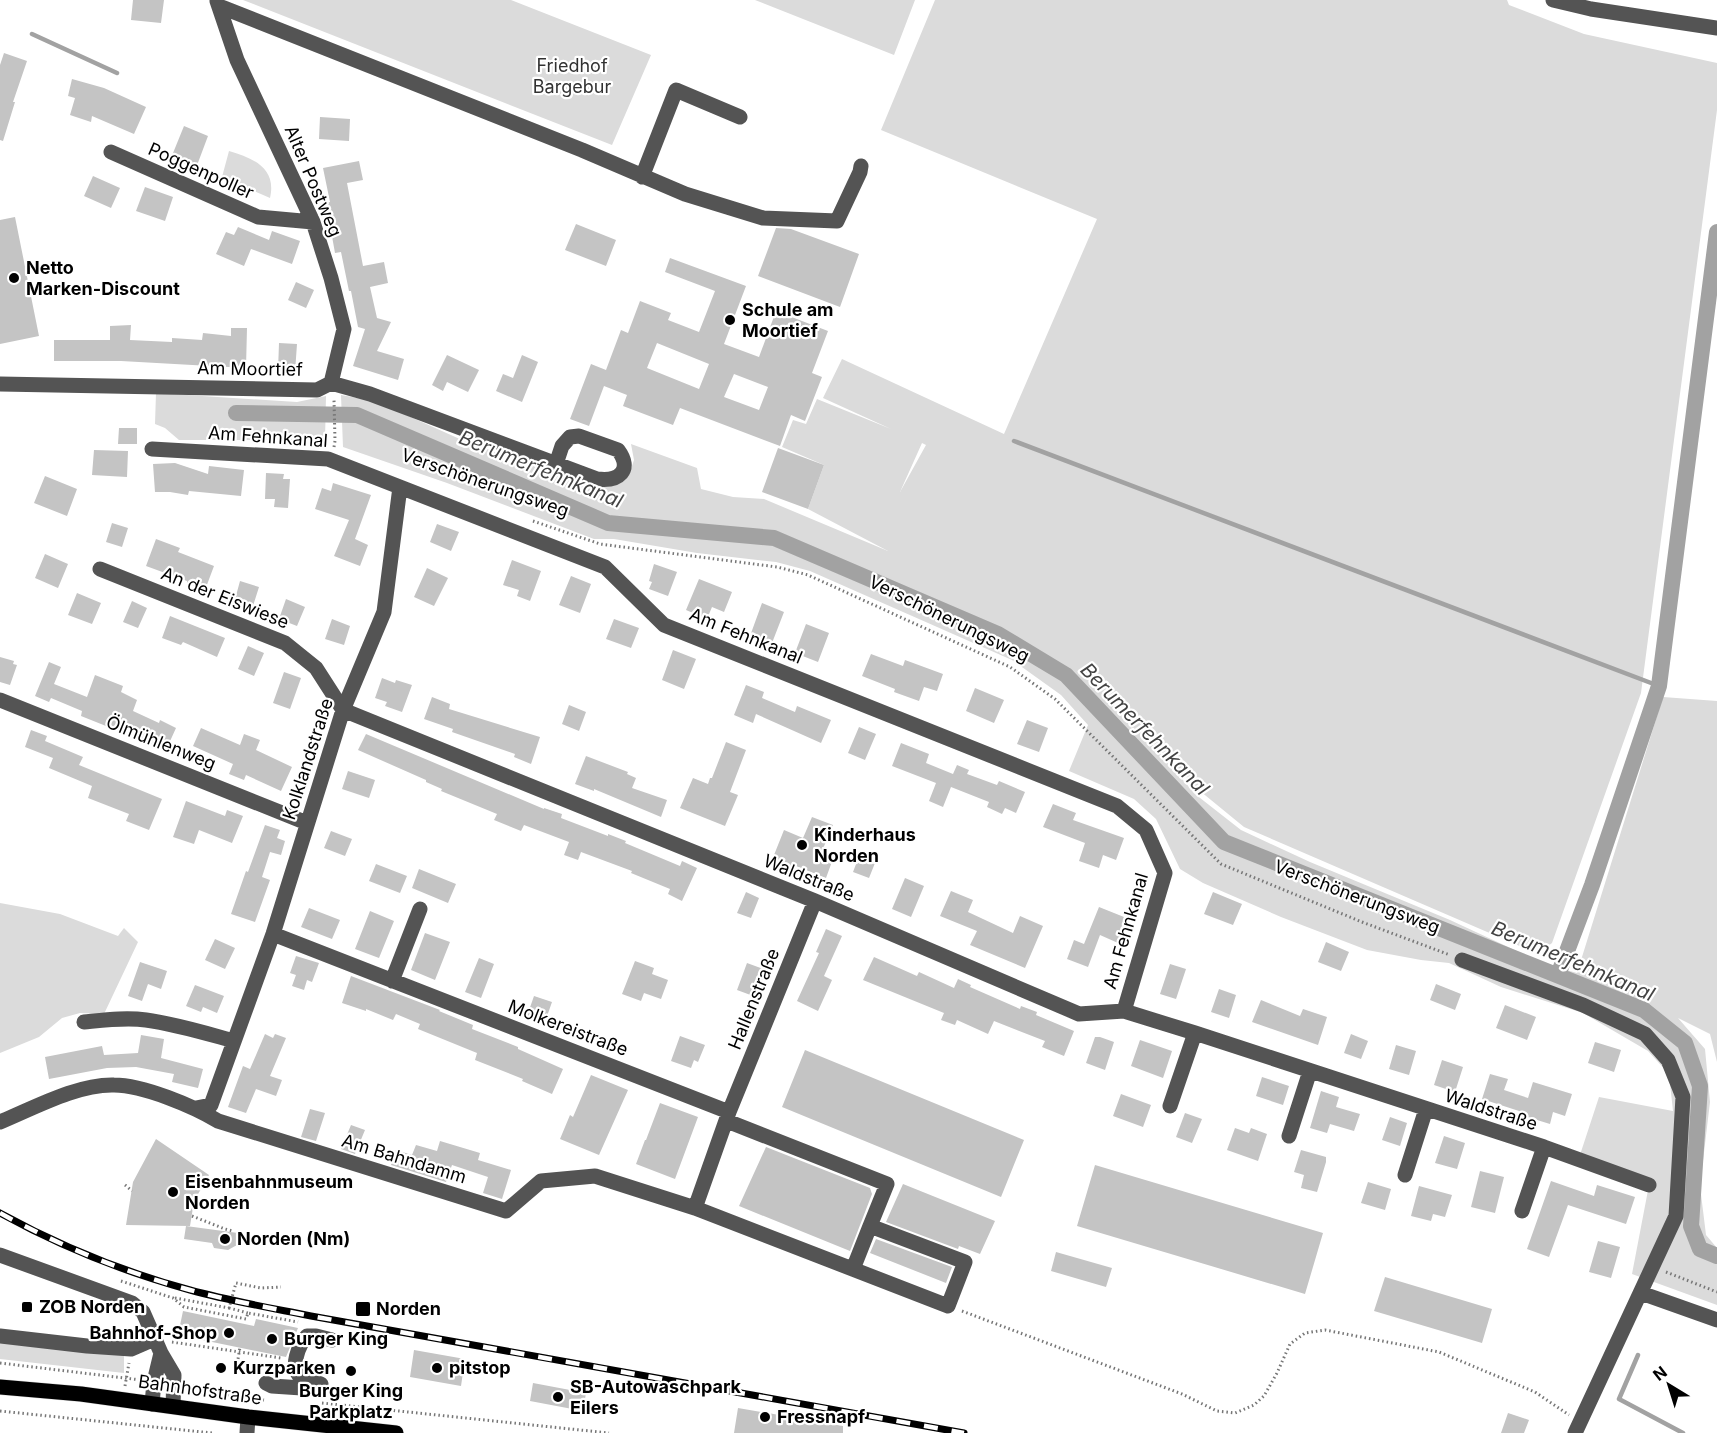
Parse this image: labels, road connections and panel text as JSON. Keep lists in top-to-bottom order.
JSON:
{
  "streets": {
    "main road": ["Bahnhofstraße"],
    "street": [
      "Poggenpoller",
      "Alter Postweg",
      "Am Moortief",
      "Am Fehnkanal",
      "An der Eiswiese",
      "Ölmühlenweg",
      "Kolklandstraße",
      "Waldstraße",
      "Hallenstraße",
      "Molkereistraße",
      "Am Bahndamm"
    ],
    "path": ["Verschönerungsweg"]
  },
  "crossings": [
    ["Poggenpoller", "Alter Postweg"],
    ["Alter Postweg", "Am Moortief"],
    ["Am Fehnkanal", "Kolklandstraße"],
    ["Am Fehnkanal", "Waldstraße"],
    ["An der Eiswiese", "Kolklandstraße"],
    ["An der Eiswiese", "Waldstraße"],
    ["Ölmühlenweg", "Kolklandstraße"],
    ["Kolklandstraße", "Waldstraße"],
    ["Kolklandstraße", "Molkereistraße"],
    ["Kolklandstraße", "Am Bahndamm"],
    ["Waldstraße", "Hallenstraße"],
    ["Hallenstraße", "Molkereistraße"]
  ],
  "water": ["Berumerfehnkanal"],
  "parks": ["Friedhof Bargebur"],
  "places": {
    "other": [
      "Netto Marken-Discount",
      "Schule am Moortief",
      "Kinderhaus Norden",
      "Eisenbahnmuseum Norden",
      "Norden (Nm)",
      "Bahnhof-Shop",
      "Burger King",
      "Kurzparken",
      "pitstop",
      "Burger King Parkplatz",
      "SB-Autowaschpark Eilers",
      "Fressnapf"
    ],
    "transit": ["ZOB Norden", "Norden"]
  },
  "north": "top left"
}
